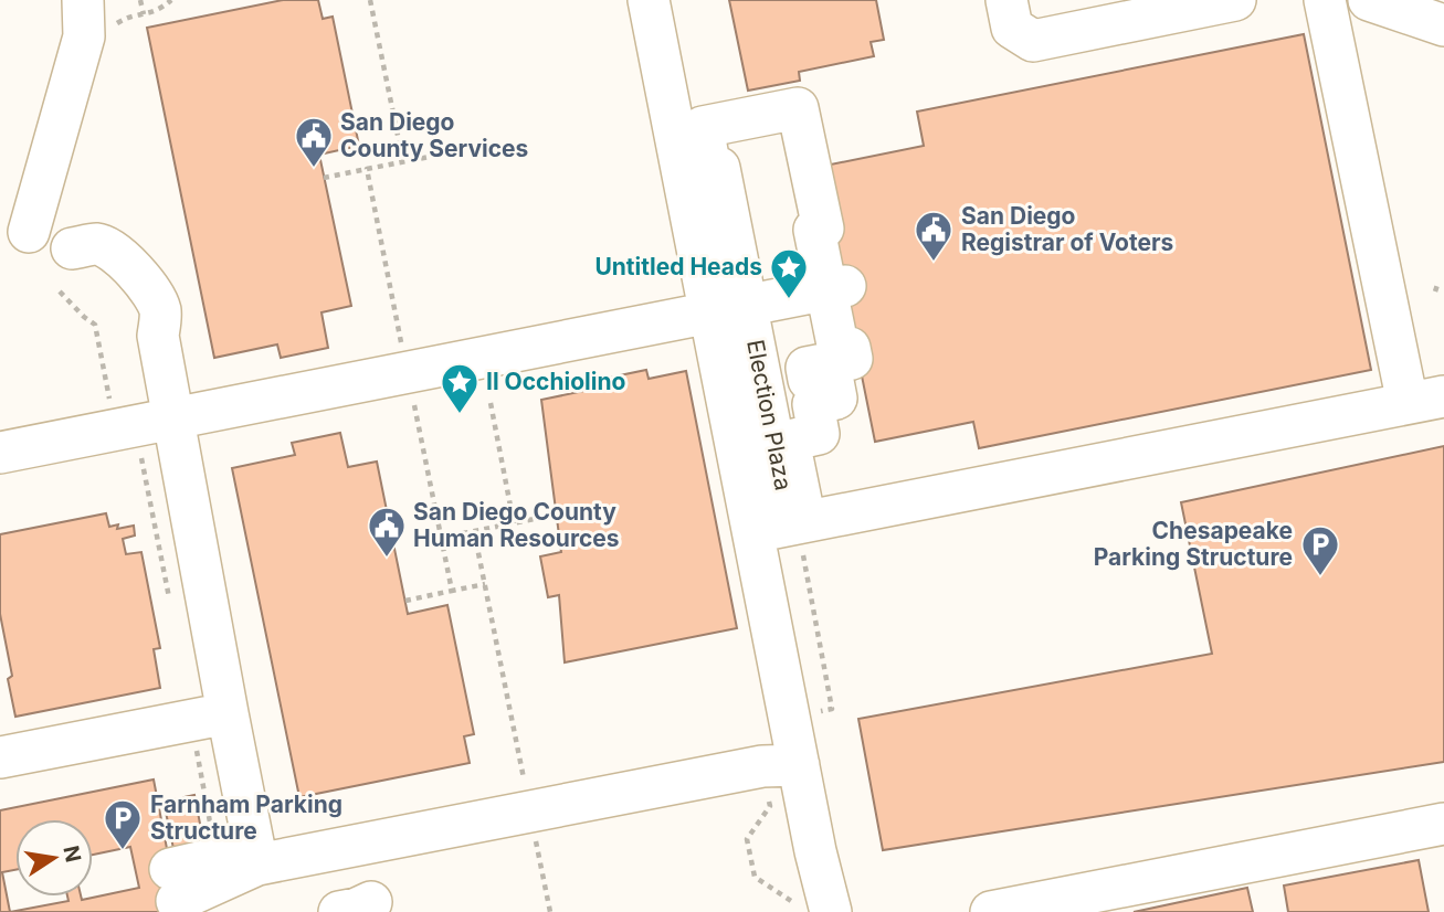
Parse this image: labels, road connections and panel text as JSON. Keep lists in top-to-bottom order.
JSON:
{
  "streets": {
    "street": ["Election Plaza"]
  },
  "places": {
    "public building": ["San Diego County Services", "San Diego Registrar of Voters", "San Diego County Human Resources"],
    "place": ["Untitled Heads", "Il Occhiolino"],
    "parking": ["Chesapeake Parking Structure", "Farnham Parking Structure"]
  },
  "north": "right"
}
